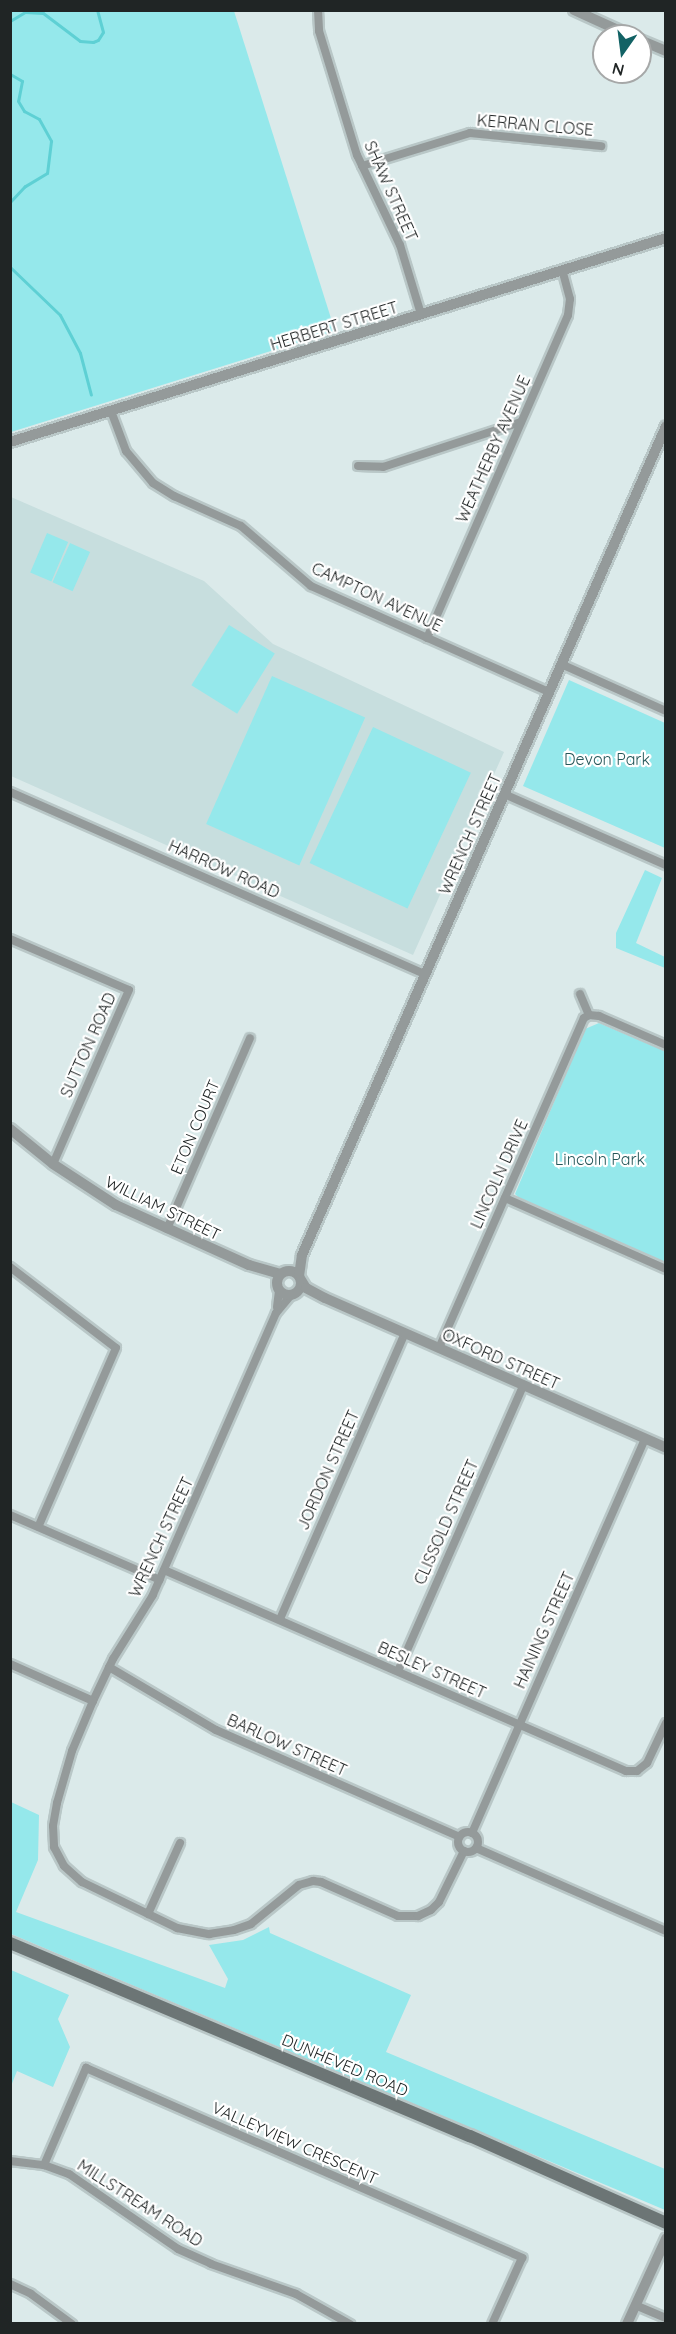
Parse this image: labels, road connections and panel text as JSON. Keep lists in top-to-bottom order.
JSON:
{
  "streets": {
    "main road": ["DUNHEVED ROAD"],
    "street": [
      "KERRAN CLOSE",
      "SHAW STREET",
      "HERBERT STREET",
      "WEATHERBY AVENUE",
      "CAMPTON AVENUE",
      "WRENCH STREET",
      "HARROW ROAD",
      "SUTTON ROAD",
      "ETON COURT",
      "LINCOLN DRIVE",
      "WILLIAM STREET",
      "OXFORD STREET",
      "JORDON STREET",
      "CLISSOLD STREET",
      "HAINING STREET",
      "BESLEY STREET",
      "BARLOW STREET",
      "VALLEYVIEW CRESCENT",
      "MILLSTREAM ROAD"
    ]
  },
  "crossings": [
    ["KERRAN CLOSE", "SHAW STREET"],
    ["SHAW STREET", "HERBERT STREET"],
    ["HERBERT STREET", "WEATHERBY AVENUE"],
    ["HERBERT STREET", "CAMPTON AVENUE"],
    ["WEATHERBY AVENUE", "CAMPTON AVENUE"],
    ["CAMPTON AVENUE", "WRENCH STREET"],
    ["WRENCH STREET", "HARROW ROAD"],
    ["WRENCH STREET", "WILLIAM STREET"],
    ["WRENCH STREET", "OXFORD STREET"],
    ["WRENCH STREET", "BESLEY STREET"],
    ["WRENCH STREET", "BARLOW STREET"],
    ["SUTTON ROAD", "WILLIAM STREET"],
    ["ETON COURT", "WILLIAM STREET"],
    ["LINCOLN DRIVE", "OXFORD STREET"],
    ["WILLIAM STREET", "OXFORD STREET"],
    ["OXFORD STREET", "JORDON STREET"],
    ["OXFORD STREET", "CLISSOLD STREET"],
    ["OXFORD STREET", "HAINING STREET"],
    ["JORDON STREET", "BESLEY STREET"],
    ["CLISSOLD STREET", "BESLEY STREET"],
    ["HAINING STREET", "BESLEY STREET"],
    ["HAINING STREET", "BARLOW STREET"],
    ["VALLEYVIEW CRESCENT", "MILLSTREAM ROAD"]
  ],
  "parks": ["Devon Park", "Lincoln Park"],
  "north": "bottom"
}
